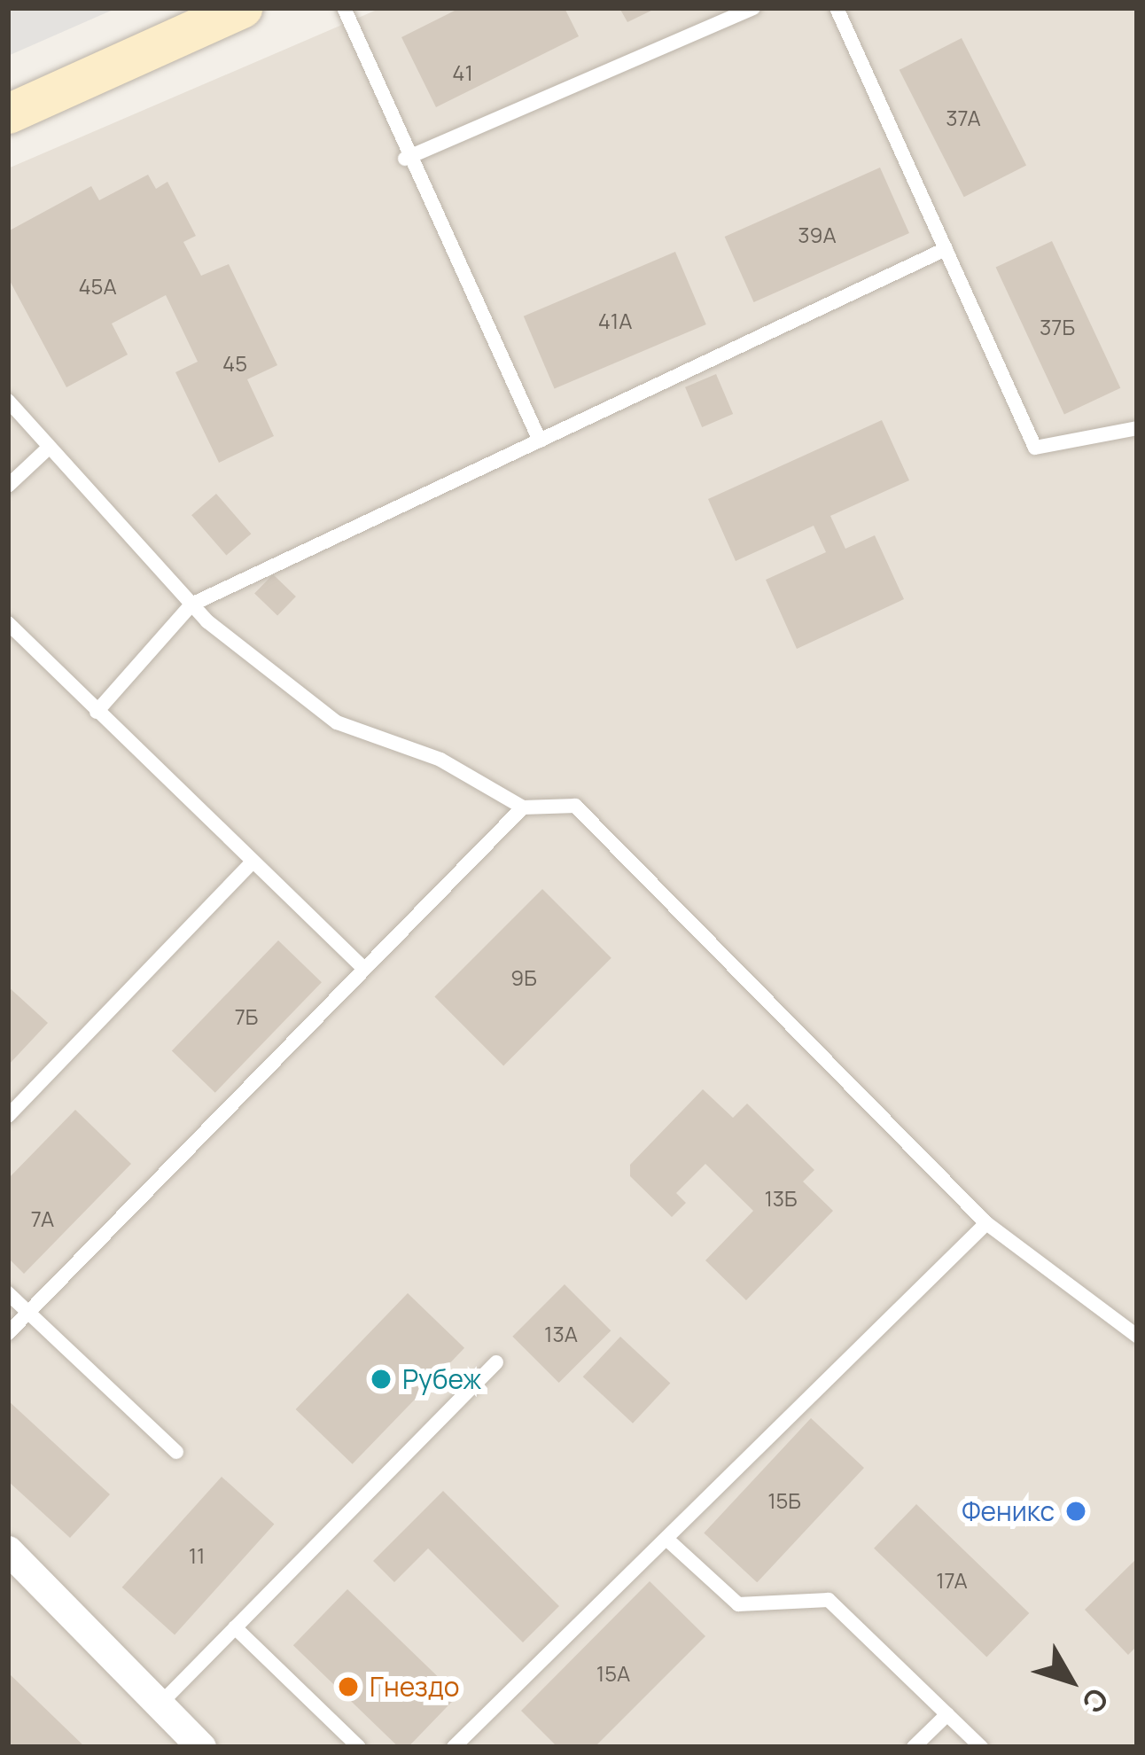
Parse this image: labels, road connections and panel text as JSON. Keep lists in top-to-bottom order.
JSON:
{
  "places": ["Рубеж", "Феникс", "Гнездо"],
  "house_numbers": [
    "41",
    "37А",
    "39А",
    "45А",
    "41А",
    "37Б",
    "45",
    "9Б",
    "7Б",
    "13Б",
    "7А",
    "13А",
    "15Б",
    "11",
    "17А",
    "15А"
  ],
  "north": "bottom right"
}
